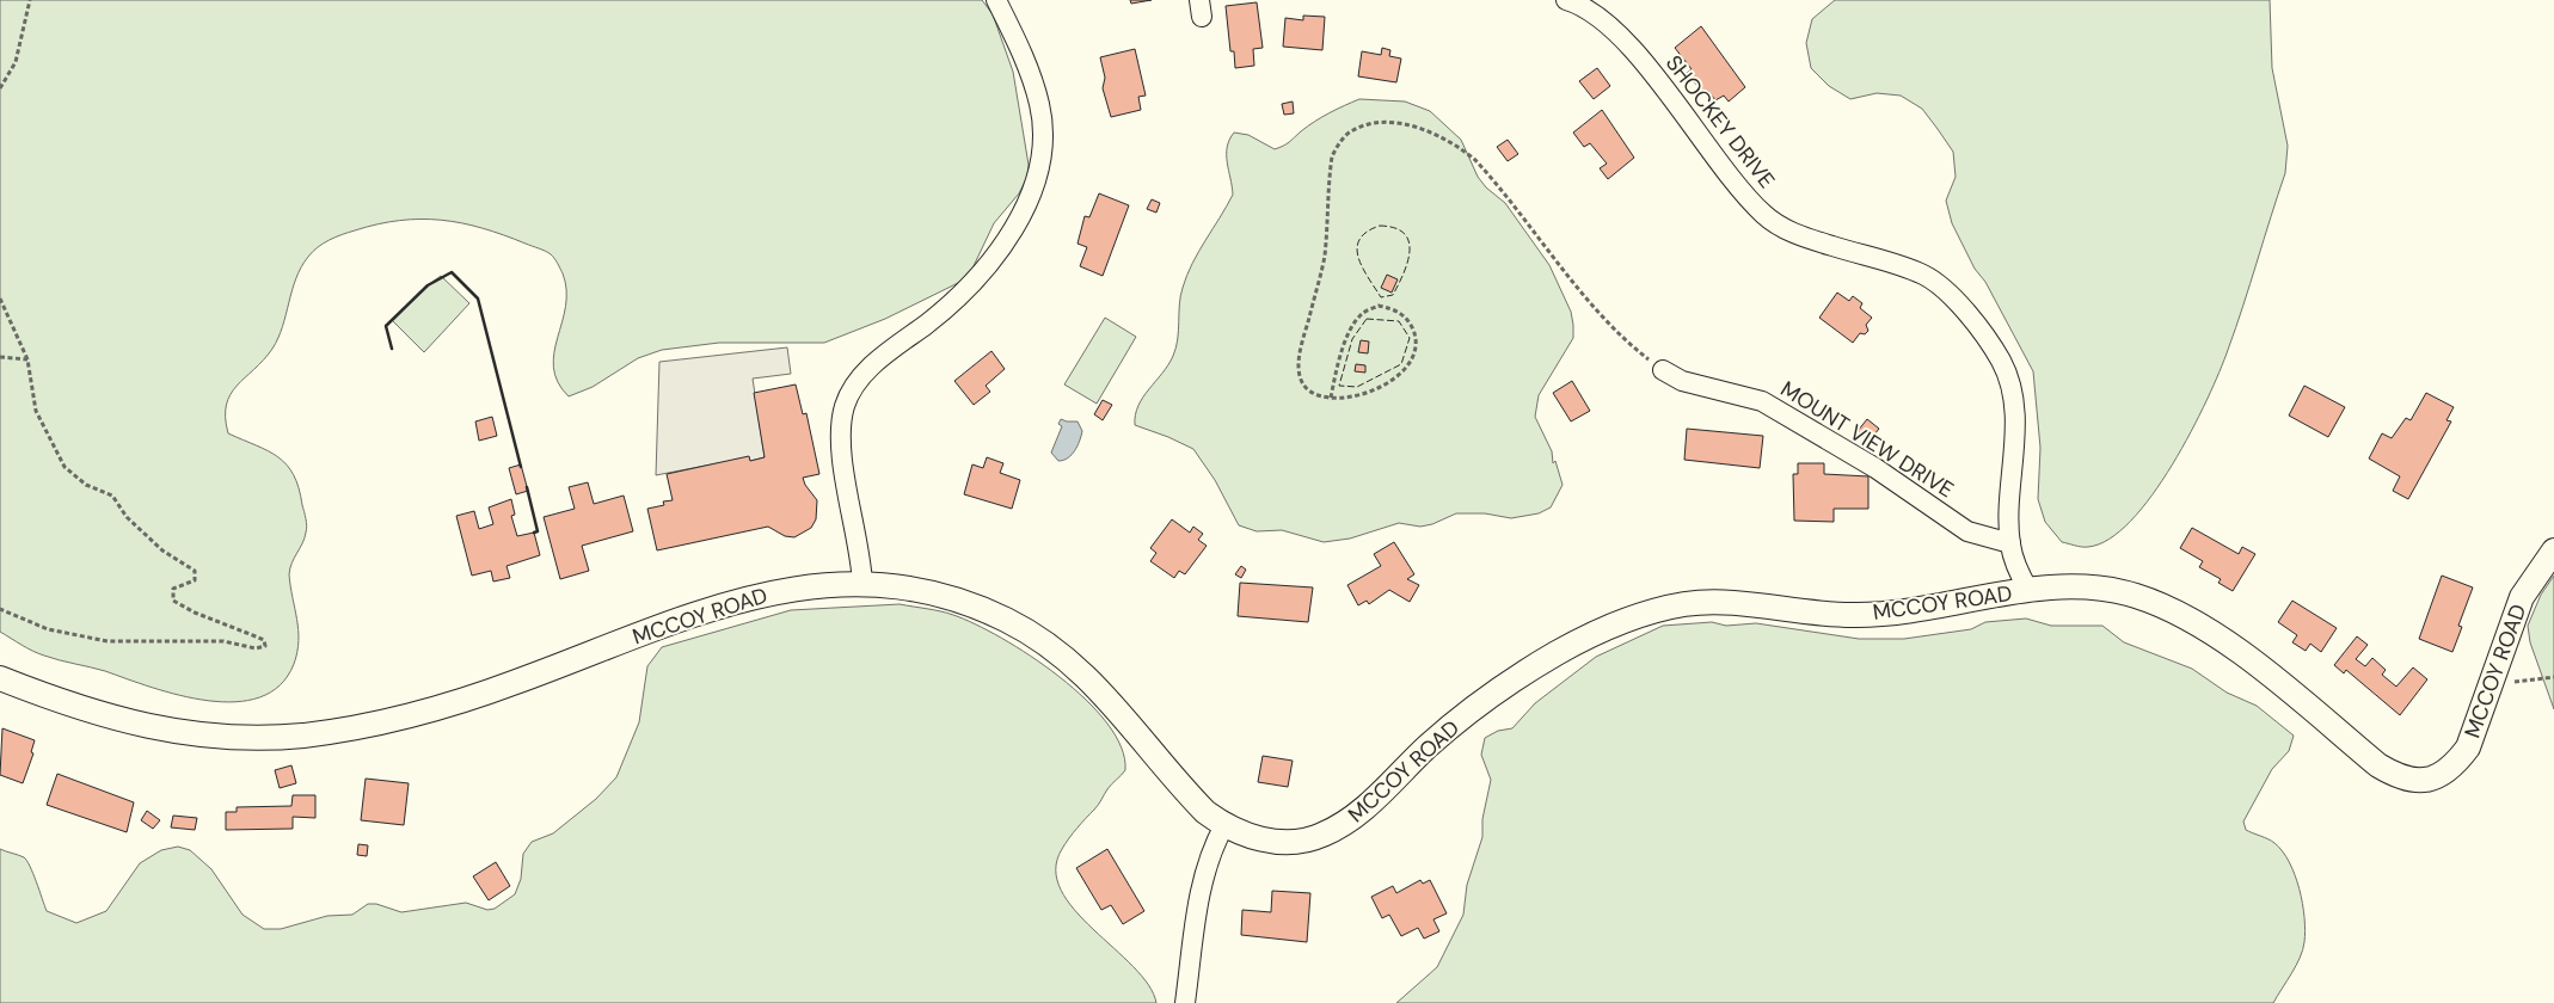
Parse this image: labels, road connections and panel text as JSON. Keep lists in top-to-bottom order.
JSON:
{
  "streets": {
    "street": ["SHOCKEY DRIVE", "MOUNT VIEW DRIVE", "MCCOY ROAD"]
  },
  "crossings": [
    ["SHOCKEY DRIVE", "MOUNT VIEW DRIVE"],
    ["SHOCKEY DRIVE", "MCCOY ROAD"]
  ]
}
